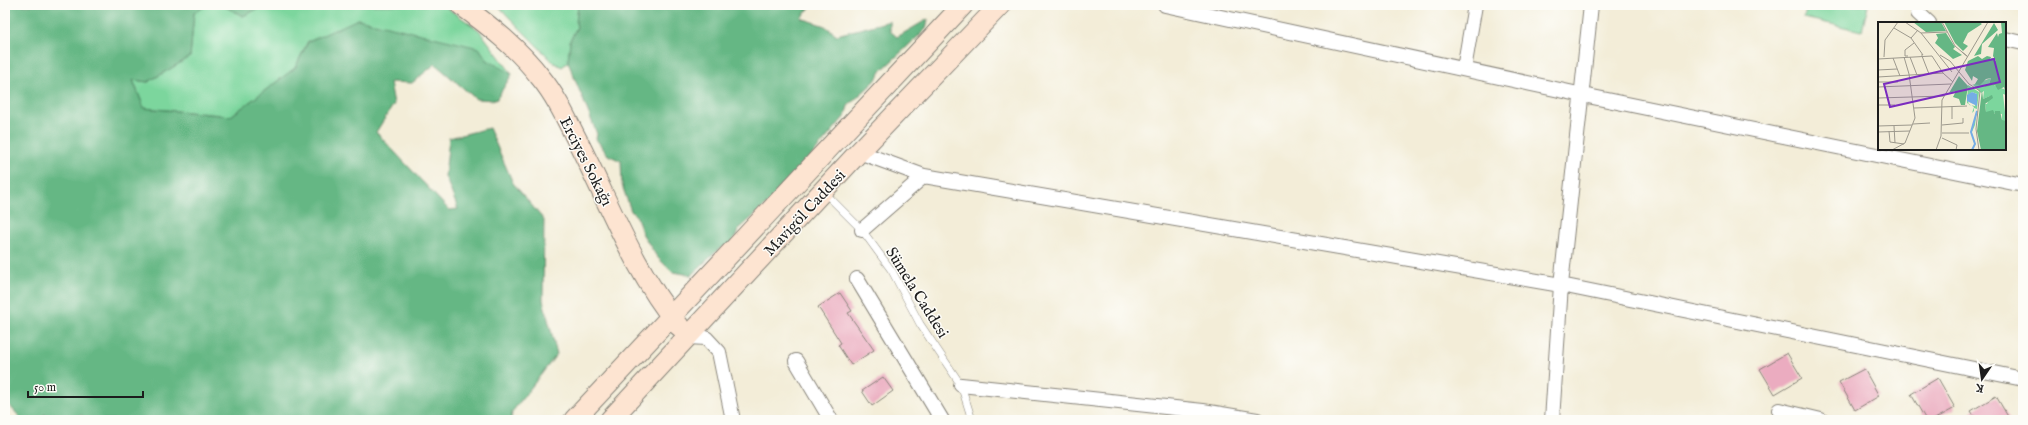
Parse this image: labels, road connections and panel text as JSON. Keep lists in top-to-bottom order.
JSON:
{
  "streets": {
    "main road": ["Erciyes Sokağı", "Mavigöl Caddesi"],
    "lane": ["Sümela Caddesi"]
  },
  "crossings": [
    ["Erciyes Sokağı", "Mavigöl Caddesi"],
    ["Mavigöl Caddesi", "Sümela Caddesi"]
  ],
  "scale_bar": "50 m",
  "north": "bottom"
}
